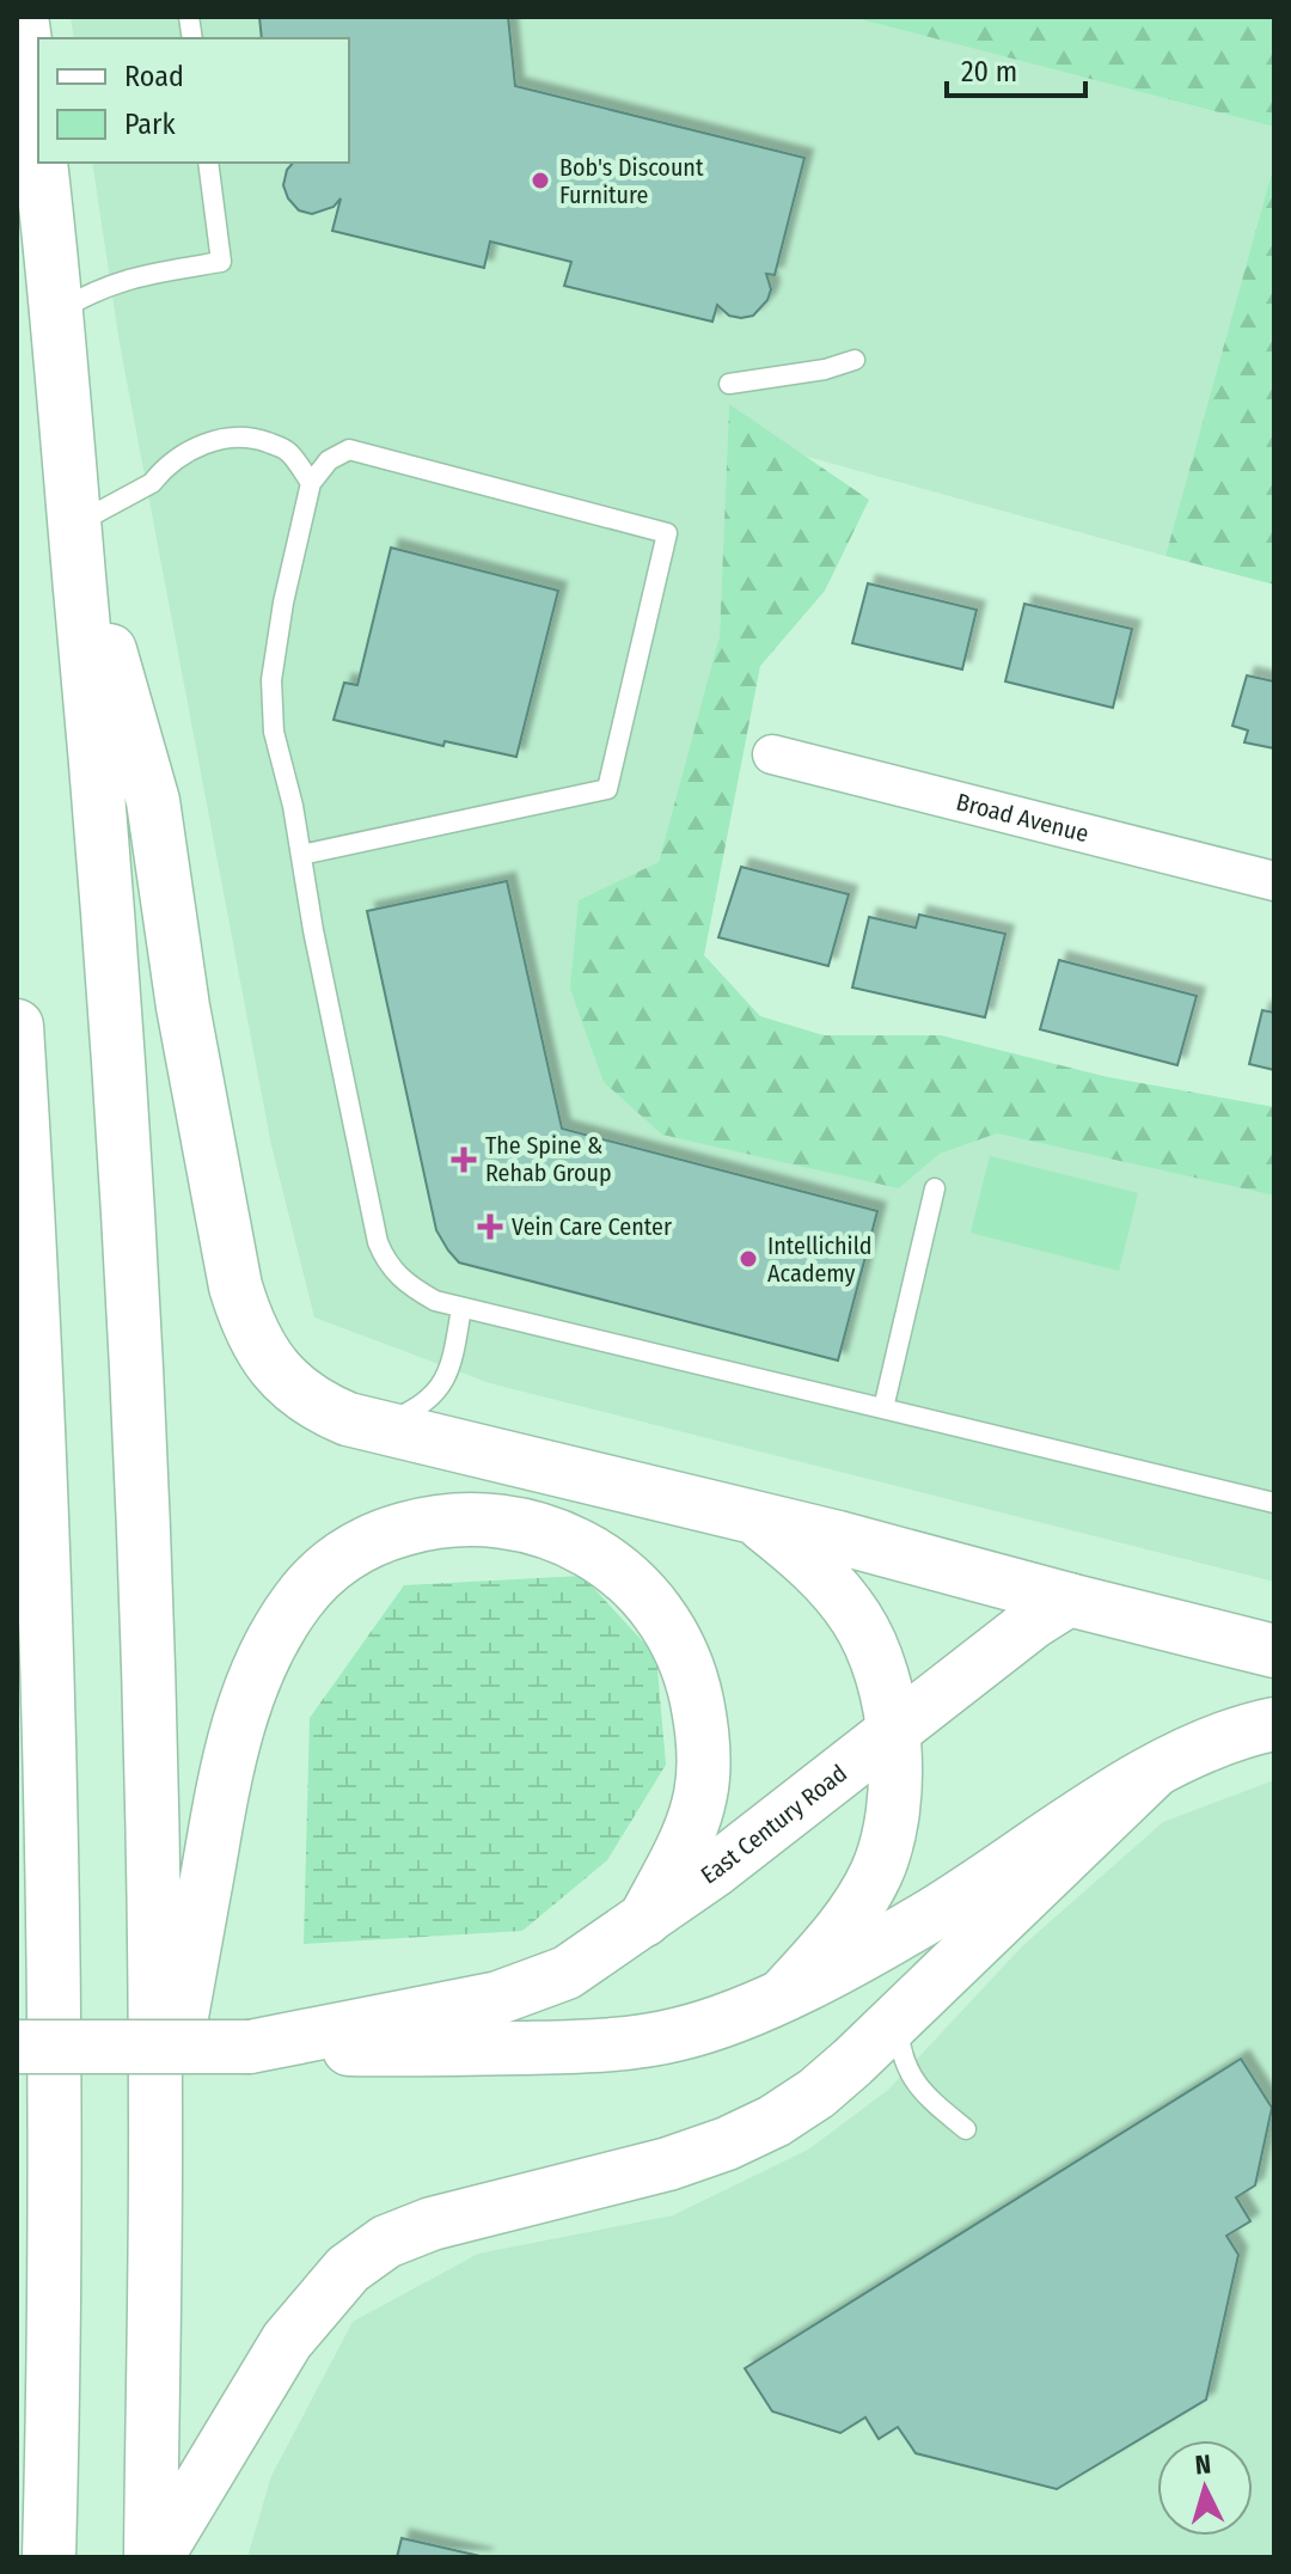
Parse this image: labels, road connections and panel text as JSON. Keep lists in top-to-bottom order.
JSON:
{
  "streets": {
    "main road": ["East Century Road"],
    "street": ["Broad Avenue"]
  },
  "places": {
    "other": ["Bob's Discount Furniture", "Intellichild Academy"],
    "health": ["The Spine & Rehab Group", "Vein Care Center"]
  },
  "legend": ["Road", "Park"],
  "scale_bar": "20 m",
  "north": "top"
}
